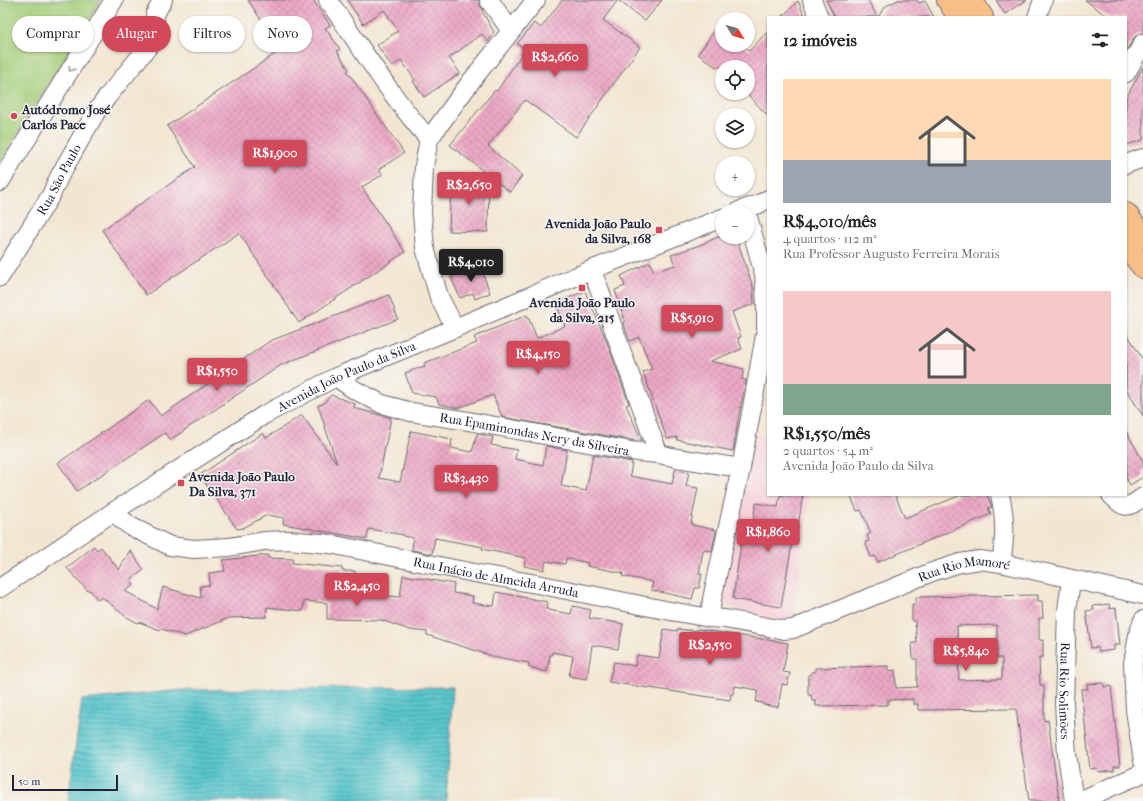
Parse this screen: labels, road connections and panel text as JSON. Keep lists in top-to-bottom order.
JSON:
{
  "streets": {
    "street": [
      "Rua Sāo Paulo",
      "Avenida João Paulo da Silva",
      "Rua Epaminondas Nery da Silveira",
      "Rua Rio Mamoré",
      "Rua Inácio de Almeida Arruda",
      "Rua Rio Solimões"
    ]
  },
  "crossings": [
    ["Avenida João Paulo da Silva", "Rua Epaminondas Nery da Silveira"],
    ["Avenida João Paulo da Silva", "Rua Inácio de Almeida Arruda"],
    ["Rua Rio Mamoré", "Rua Inácio de Almeida Arruda"],
    ["Rua Rio Mamoré", "Rua Rio Solimões"]
  ],
  "places": {
    "other": ["Autódromo José Carlos Pace"],
    "transit": ["Avenida João Paulo da Silva, 168", "Avenida João Paulo da Silva, 215", "Avenida João Paulo Da Silva, 371"]
  },
  "scale_bar": "50 m",
  "north": "bottom right",
  "page": {
    "map_buttons": ["+", "−"],
    "chip": [
      "Comprar",
      "Alugar",
      "Filtros",
      "Novo"
    ],
    "heading": "12 imóveis",
    "price": [
      "R$2,660",
      "R$1,900",
      "R$2,650",
      "R$4,010",
      "R$5,910",
      "R$4,150",
      "R$1,550",
      "R$3,430",
      "R$1,860",
      "R$2,450",
      "R$2,550",
      "R$5,840"
    ],
    "list": [
      {
        "name": "R$4,010/mês",
        "note": "4 quartos · 112 m² · Rua Professor Augusto Ferreira Morais"
      },
      {
        "name": "R$1,550/mês",
        "note": "2 quartos · 54 m² · Avenida João Paulo da Silva"
      }
    ],
    "scale": "50 m"
  }
}
